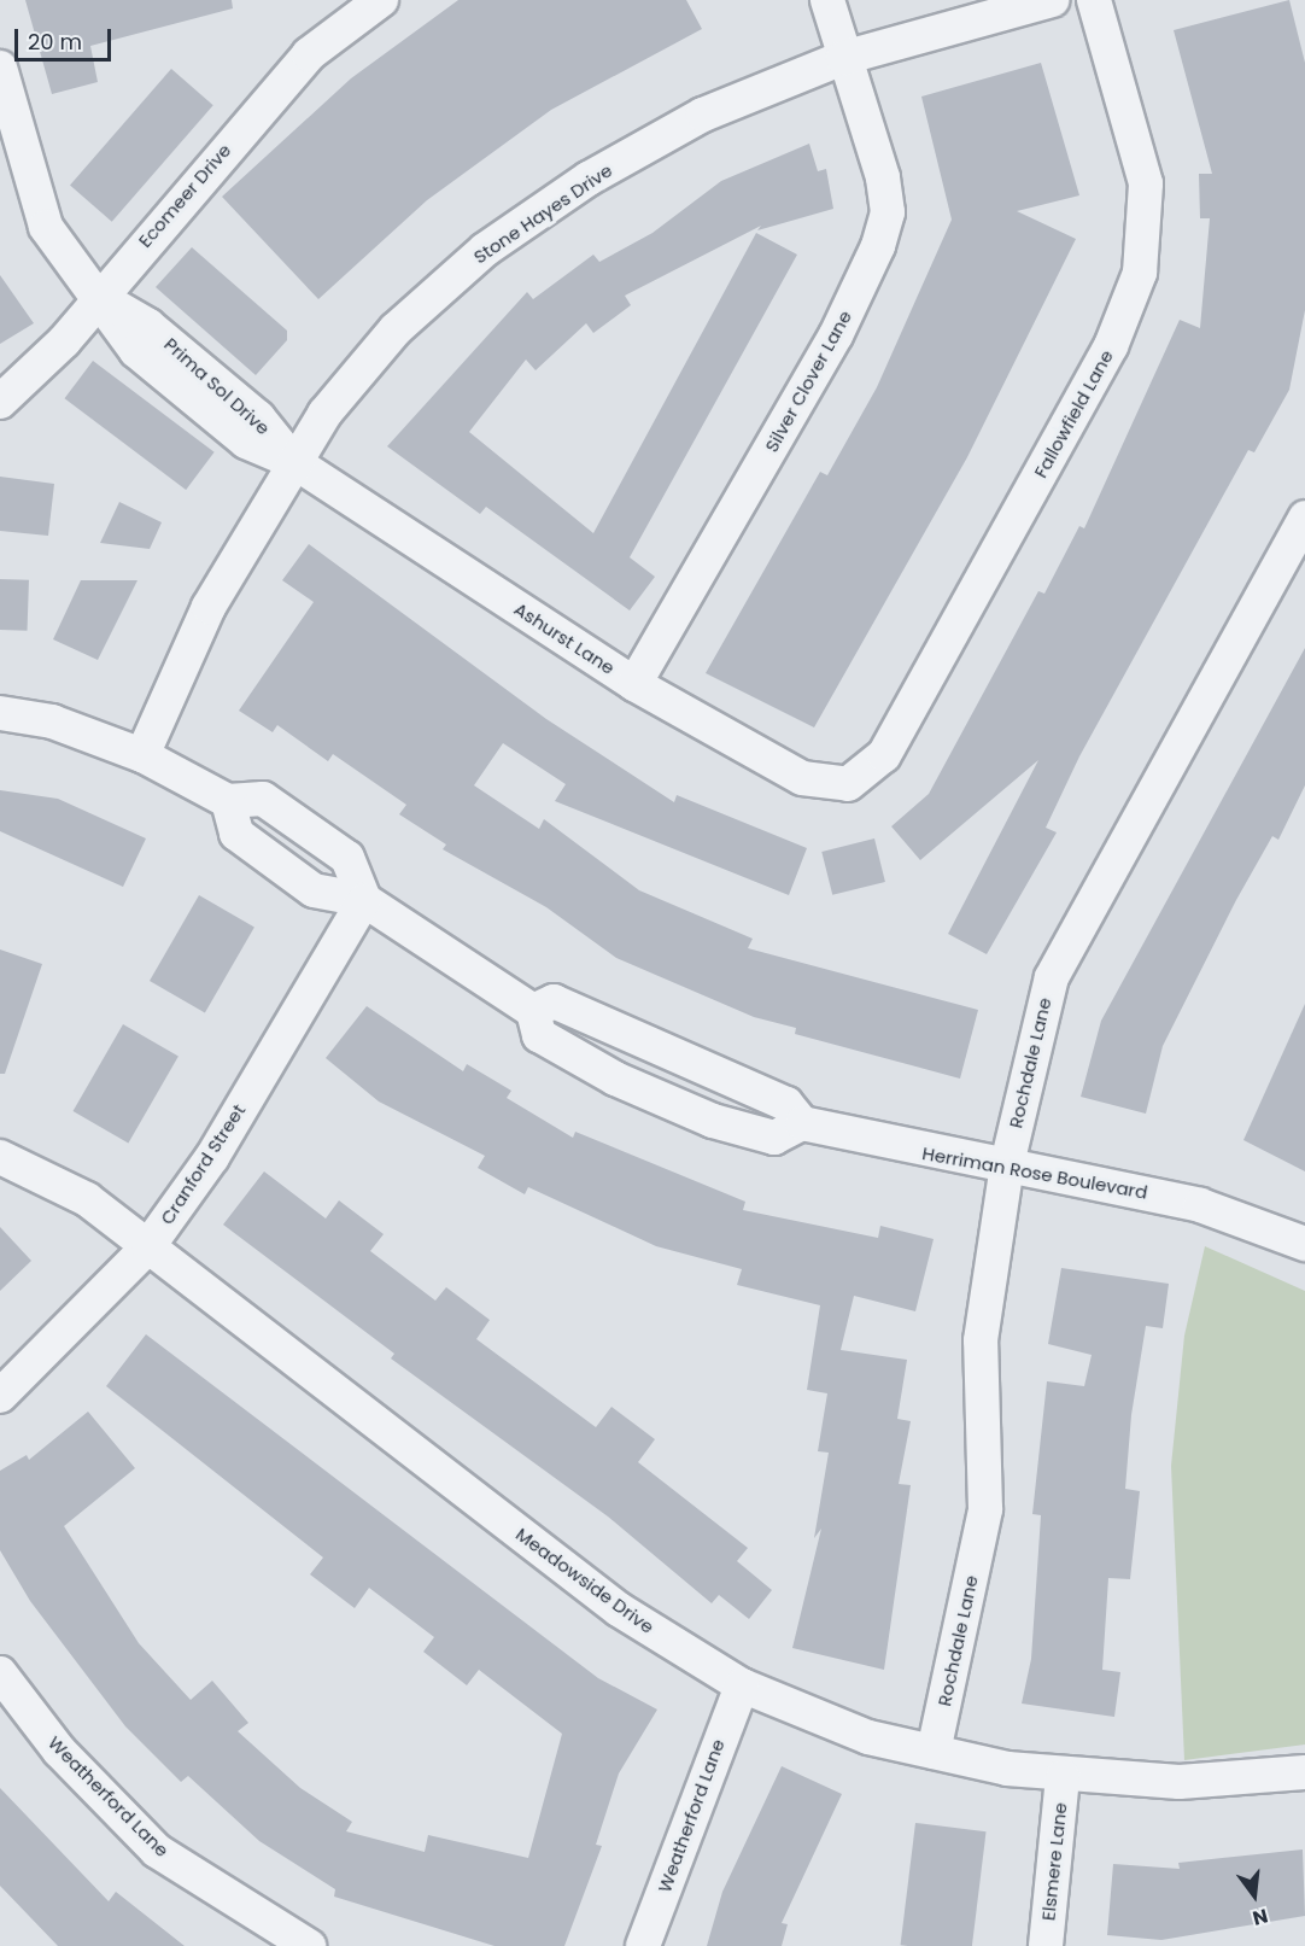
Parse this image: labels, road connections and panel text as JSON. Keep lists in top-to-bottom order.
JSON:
{
  "streets": {
    "street": [
      "Ecomeer Drive",
      "Stone Hayes Drive",
      "Silver Clover Lane",
      "Prima Sol Drive",
      "Fallowfield Lane",
      "Ashurst Lane",
      "Rochdale Lane",
      "Cranford Street",
      "Herriman Rose Boulevard",
      "Meadowside Drive",
      "Weatherford Lane",
      "Elsmere Lane"
    ]
  },
  "crossings": [
    ["Ecomeer Drive", "Prima Sol Drive"],
    ["Stone Hayes Drive", "Silver Clover Lane"],
    ["Stone Hayes Drive", "Prima Sol Drive"],
    ["Stone Hayes Drive", "Ashurst Lane"],
    ["Silver Clover Lane", "Ashurst Lane"],
    ["Prima Sol Drive", "Ashurst Lane"],
    ["Fallowfield Lane", "Ashurst Lane"],
    ["Rochdale Lane", "Herriman Rose Boulevard"],
    ["Rochdale Lane", "Meadowside Drive"],
    ["Cranford Street", "Herriman Rose Boulevard"],
    ["Cranford Street", "Meadowside Drive"],
    ["Meadowside Drive", "Weatherford Lane"],
    ["Meadowside Drive", "Elsmere Lane"]
  ],
  "scale_bar": "20 m",
  "north": "bottom"
}
